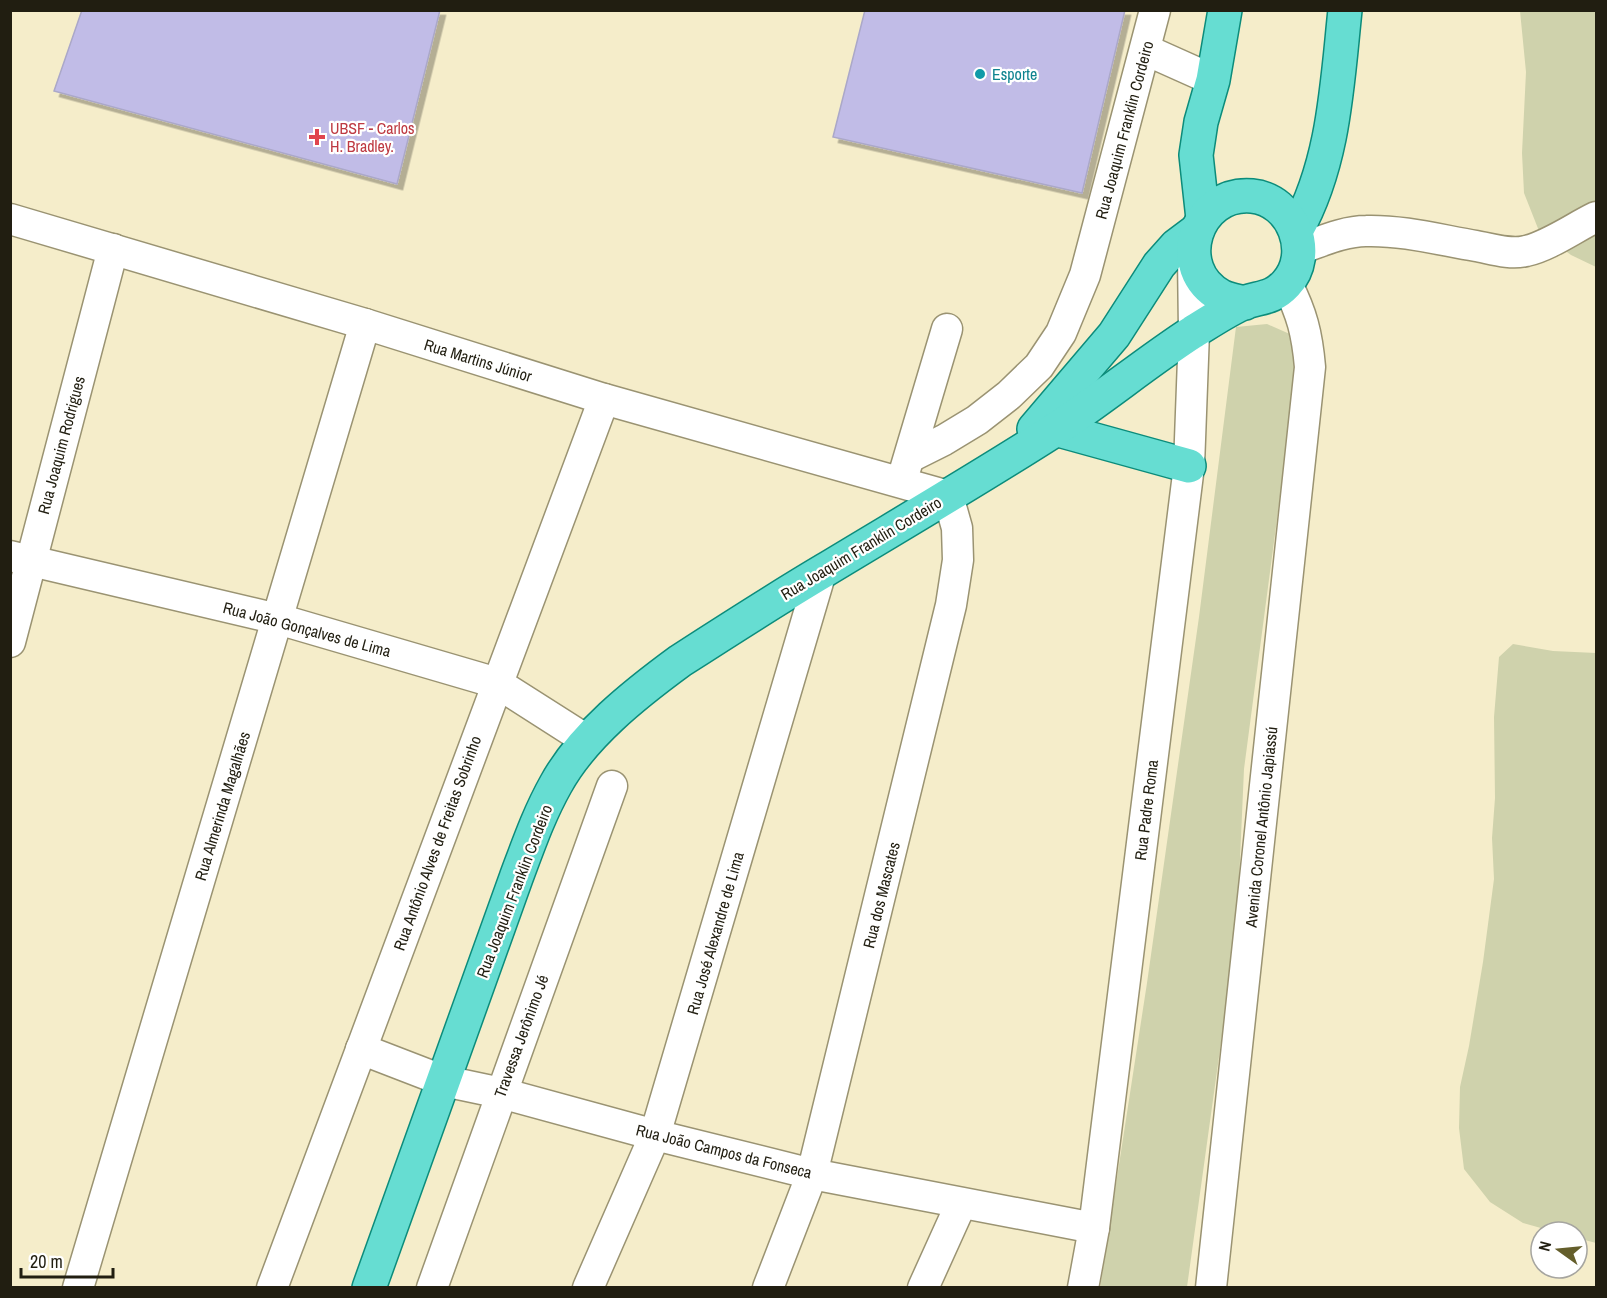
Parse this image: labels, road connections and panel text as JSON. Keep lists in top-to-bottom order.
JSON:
{
  "streets": {
    "main road": ["Rua Joaquim Franklin Cordeiro"],
    "street": [
      "Rua Martins Júnior",
      "Rua Joaquim Rodrigues",
      "Rua João Gonçalves de Lima",
      "Rua Almerinda Magalhães",
      "Rua Padre Roma",
      "Avenida Coronel Antônio Japiassú",
      "Rua Antônio Alves de Freitas Sobrinho",
      "Rua dos Mascates",
      "Rua José Alexandre de Lima",
      "Travessa Jerônimo Jé",
      "Rua João Campos da Fonseca"
    ]
  },
  "crossings": [
    ["Rua Joaquim Franklin Cordeiro", "Rua Martins Júnior"],
    ["Rua Joaquim Franklin Cordeiro", "Rua João Gonçalves de Lima"],
    ["Rua Joaquim Franklin Cordeiro", "Rua Padre Roma"],
    ["Rua Joaquim Franklin Cordeiro", "Avenida Coronel Antônio Japiassú"],
    ["Rua Joaquim Franklin Cordeiro", "Rua dos Mascates"],
    ["Rua Joaquim Franklin Cordeiro", "Rua José Alexandre de Lima"],
    ["Rua Joaquim Franklin Cordeiro", "Rua João Campos da Fonseca"],
    ["Rua Martins Júnior", "Rua Joaquim Rodrigues"],
    ["Rua Martins Júnior", "Rua Almerinda Magalhães"],
    ["Rua Martins Júnior", "Rua Antônio Alves de Freitas Sobrinho"],
    ["Rua Martins Júnior", "Rua dos Mascates"],
    ["Rua Joaquim Rodrigues", "Rua João Gonçalves de Lima"],
    ["Rua João Gonçalves de Lima", "Rua Almerinda Magalhães"],
    ["Rua João Gonçalves de Lima", "Rua Antônio Alves de Freitas Sobrinho"],
    ["Rua Padre Roma", "Avenida Coronel Antônio Japiassú"],
    ["Rua Padre Roma", "Rua João Campos da Fonseca"],
    ["Rua Antônio Alves de Freitas Sobrinho", "Rua João Campos da Fonseca"],
    ["Rua dos Mascates", "Rua João Campos da Fonseca"],
    ["Rua José Alexandre de Lima", "Rua João Campos da Fonseca"],
    ["Travessa Jerônimo Jé", "Rua João Campos da Fonseca"]
  ],
  "places": {
    "other": ["Esporte"],
    "health": ["UBSF - Carlos H. Bradley."]
  },
  "scale_bar": "20 m",
  "north": "left"
}
